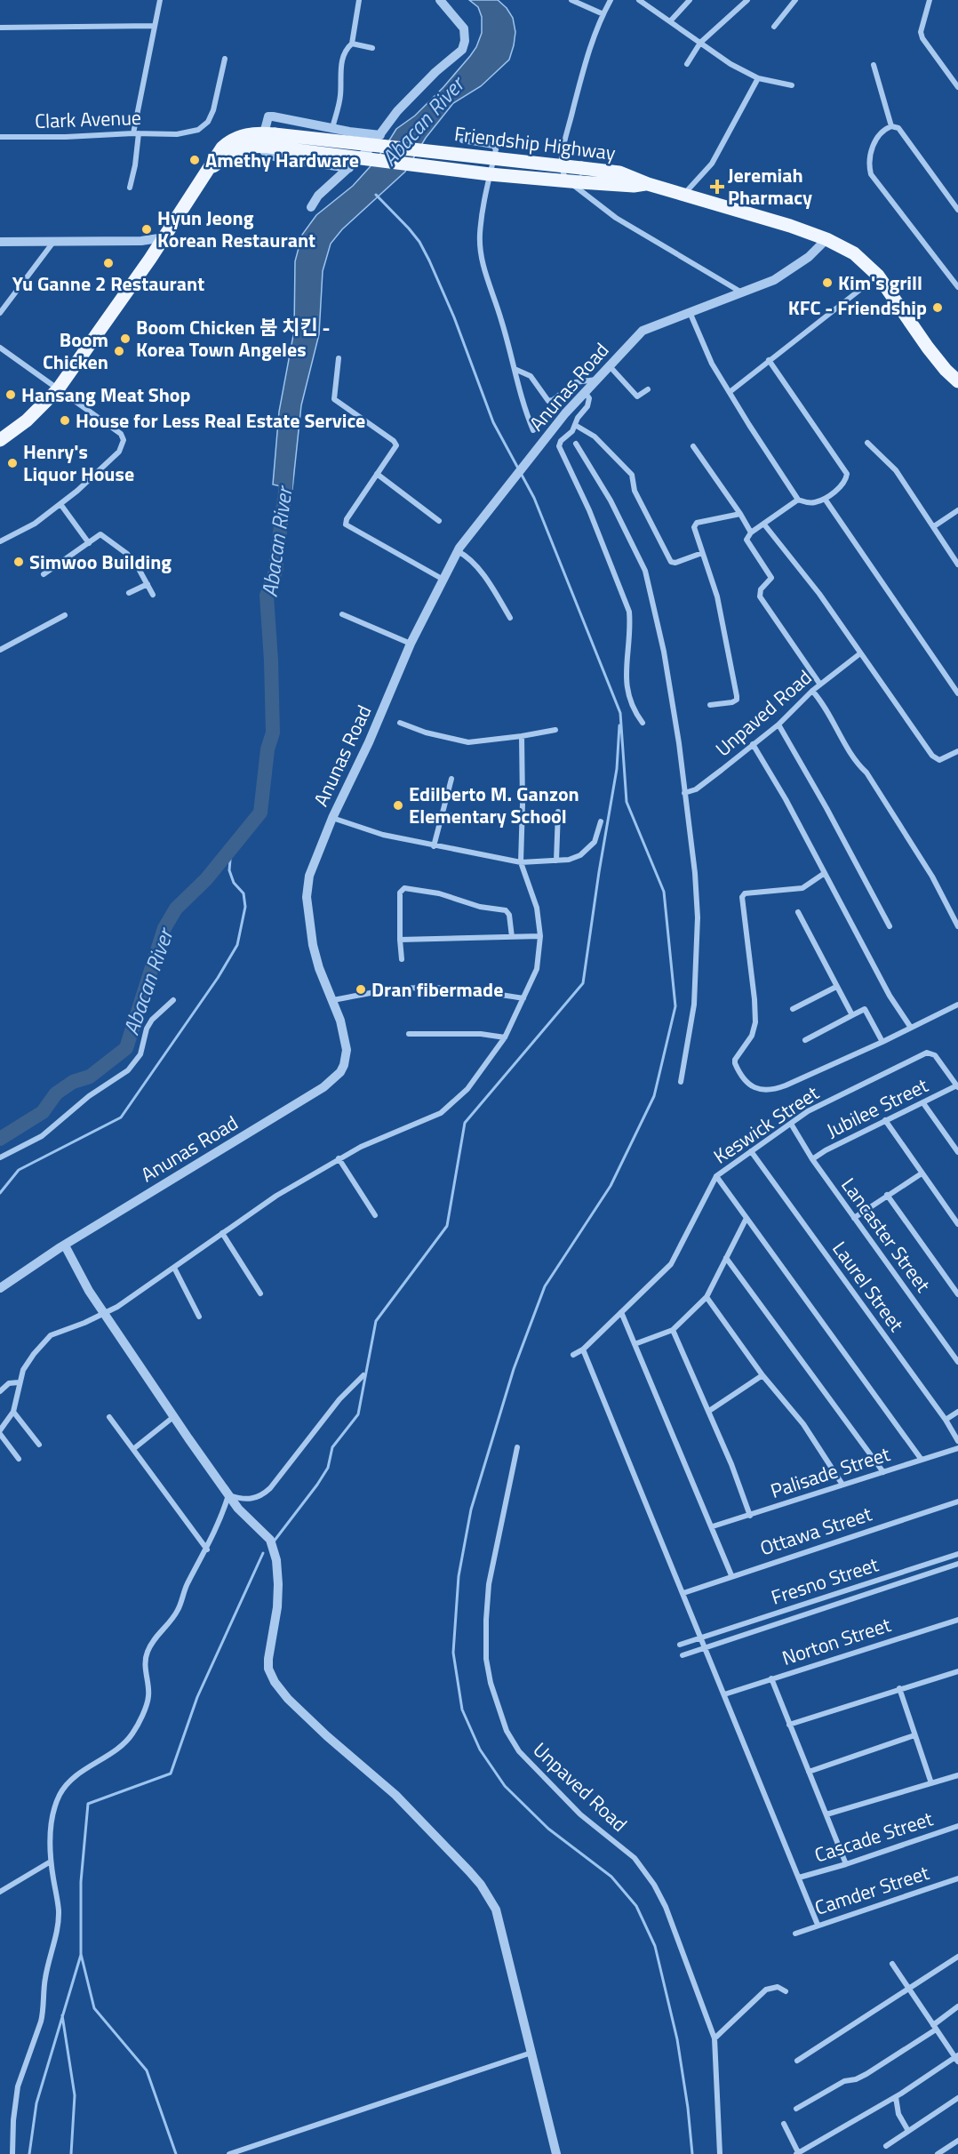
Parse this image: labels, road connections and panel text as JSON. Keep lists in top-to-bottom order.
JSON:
{
  "streets": {
    "main road": ["Friendship Highway"],
    "street": [
      "Clark Avenue",
      "Anunas Road",
      "Unpaved Road",
      "Jubilee Street",
      "Keswick Street",
      "Lancaster Street",
      "Laurel Street",
      "Palisade Street",
      "Ottawa Street",
      "Fresno Street",
      "Norton Street",
      "Cascade Street",
      "Camder Street"
    ]
  },
  "crossings": [
    ["Friendship Highway", "Anunas Road"],
    ["Jubilee Street", "Keswick Street"],
    ["Jubilee Street", "Lancaster Street"],
    ["Keswick Street", "Lancaster Street"],
    ["Keswick Street", "Laurel Street"]
  ],
  "water": ["Abacan River"],
  "places": {
    "other": [
      "Amethy Hardware",
      "Hyun Jeong Korean Restaurant",
      "Yu Ganne 2 Restaurant",
      "Kim's grill",
      "KFC - Friendship",
      "Boom Chicken 붐 치킨 - Korea Town Angeles",
      "Boom Chicken",
      "Hansang Meat Shop",
      "House for Less Real Estate Service",
      "Henry's Liquor House",
      "Simwoo Building",
      "Edilberto M. Ganzon Elementary School",
      "Dran fibermade"
    ],
    "health": ["Jeremiah Pharmacy"]
  }
}
